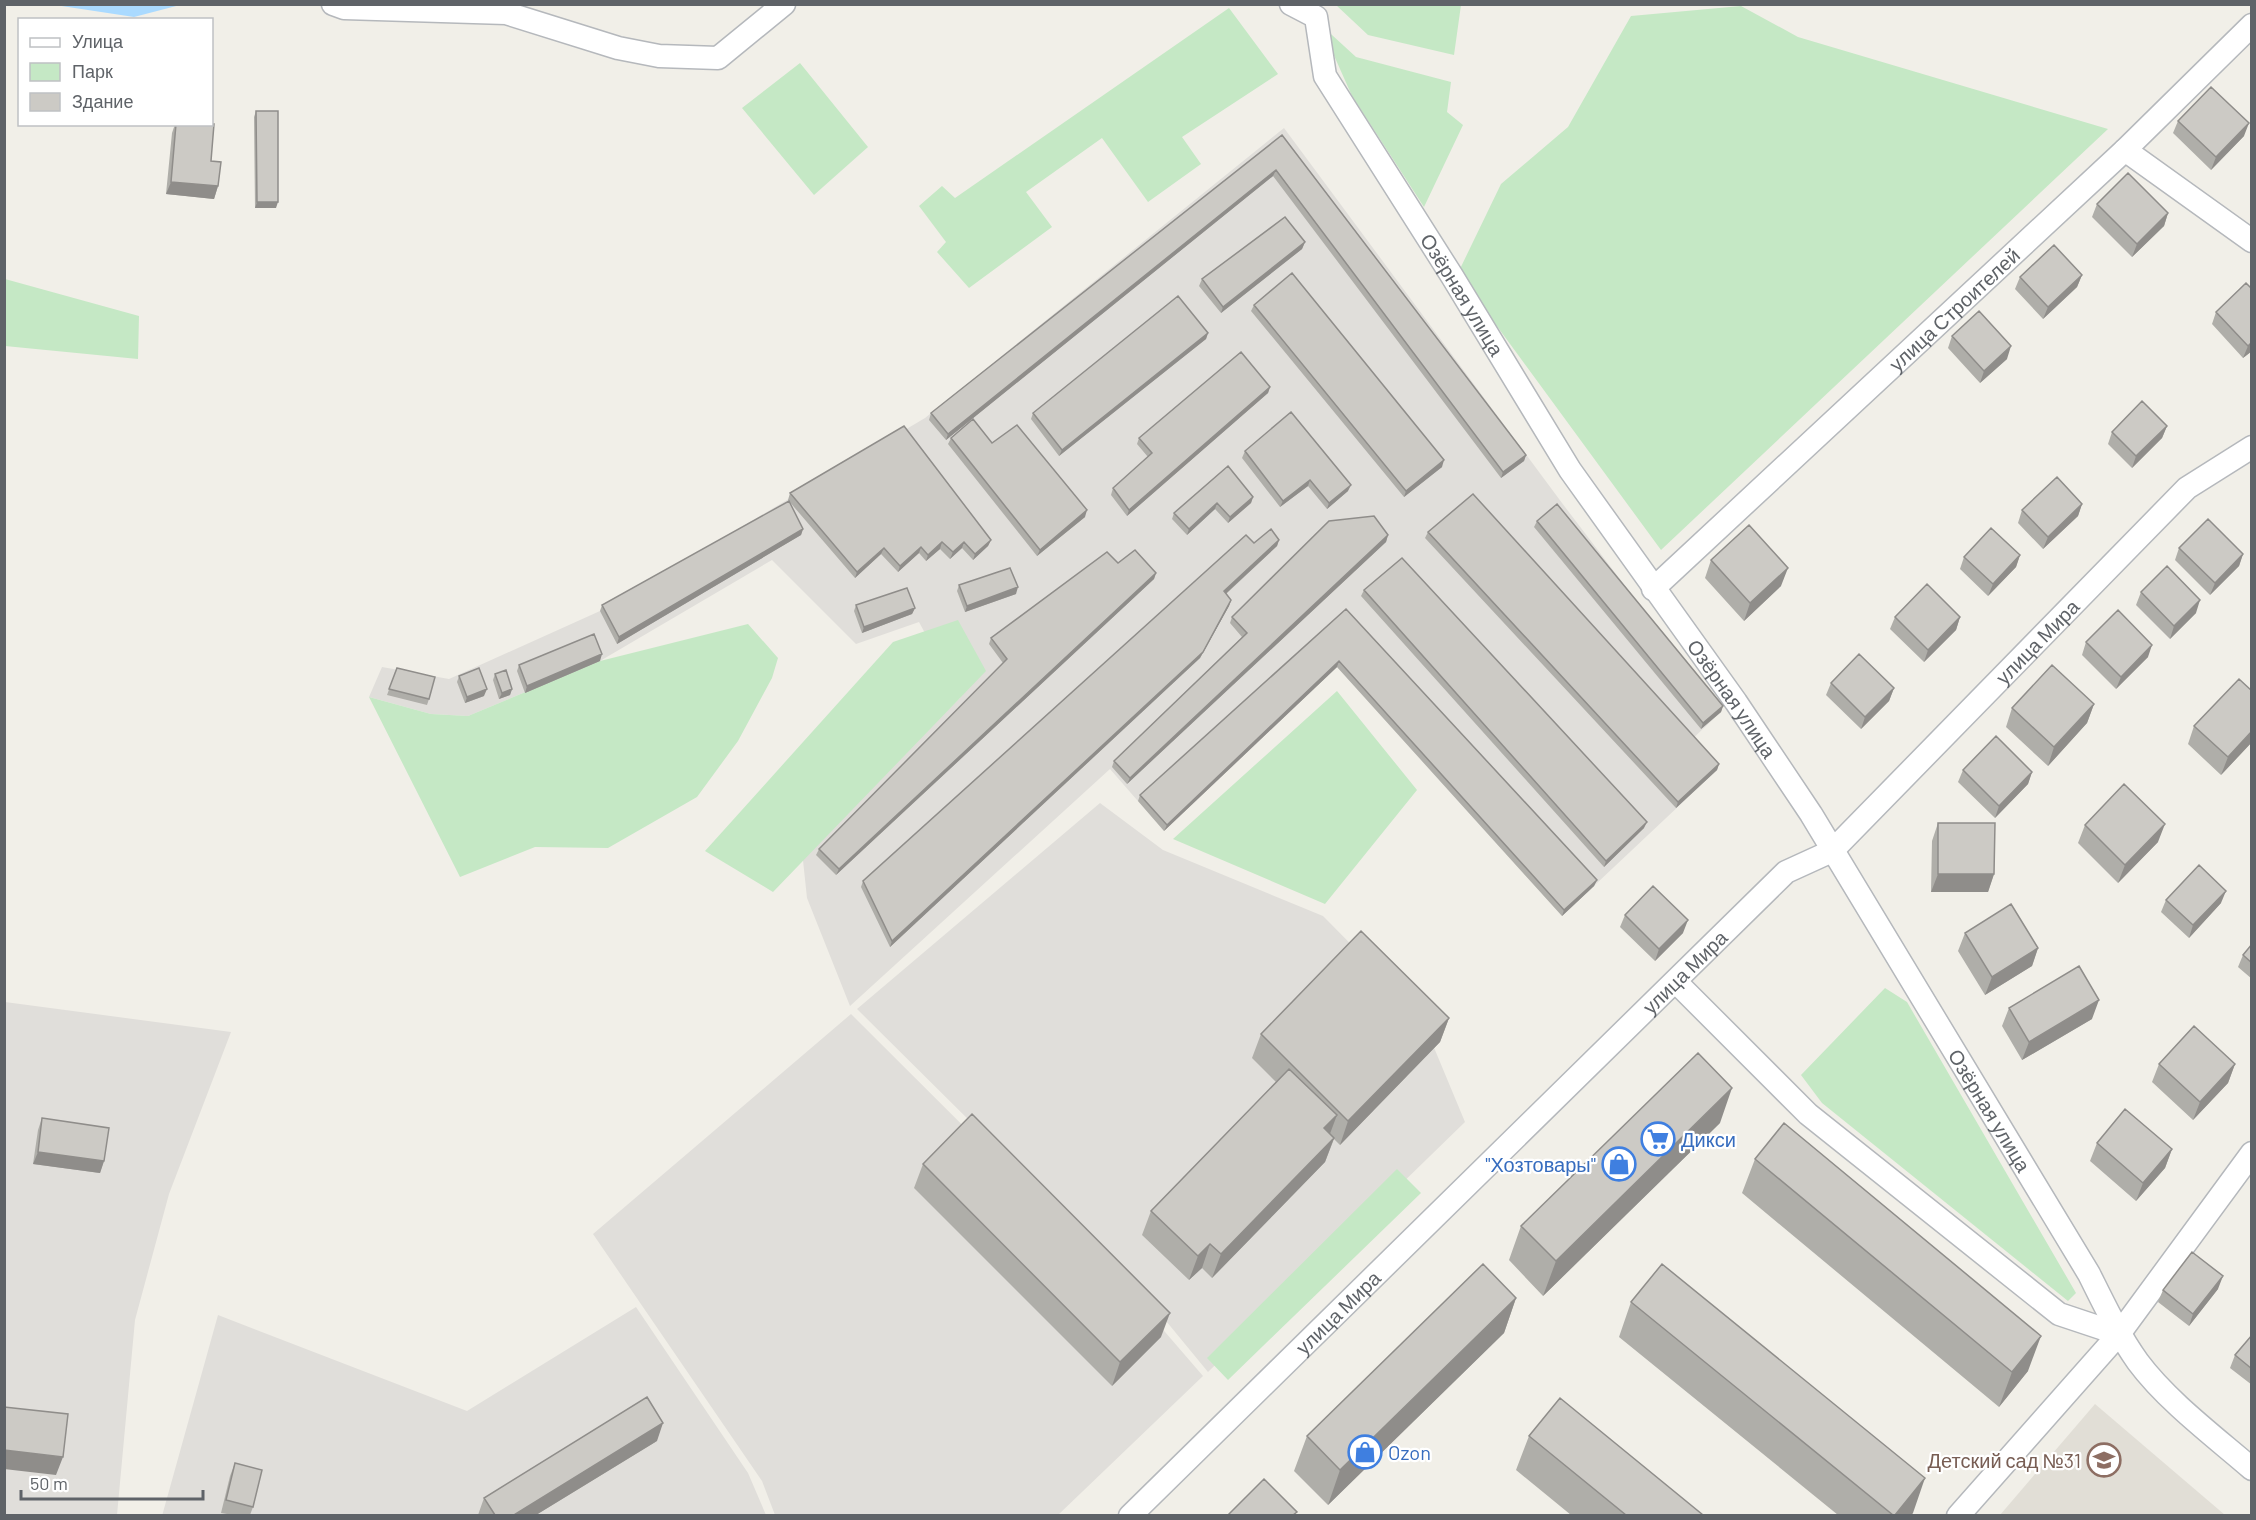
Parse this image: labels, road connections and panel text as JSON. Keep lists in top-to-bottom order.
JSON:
{
  "streets": {
    "street": ["Озёрная улица", "улица Строителей", "улица Мира"]
  },
  "crossings": [
    ["Озёрная улица", "улица Строителей"],
    ["Озёрная улица", "улица Мира"]
  ],
  "places": {
    "supermarket": ["Дикси"],
    "shop": ["\"Хозтовары\"", "Ozon"],
    "school or university": ["Детский сад №31"]
  },
  "legend": ["Улица", "Парк", "Здание"],
  "scale_bar": "50 m"
}
